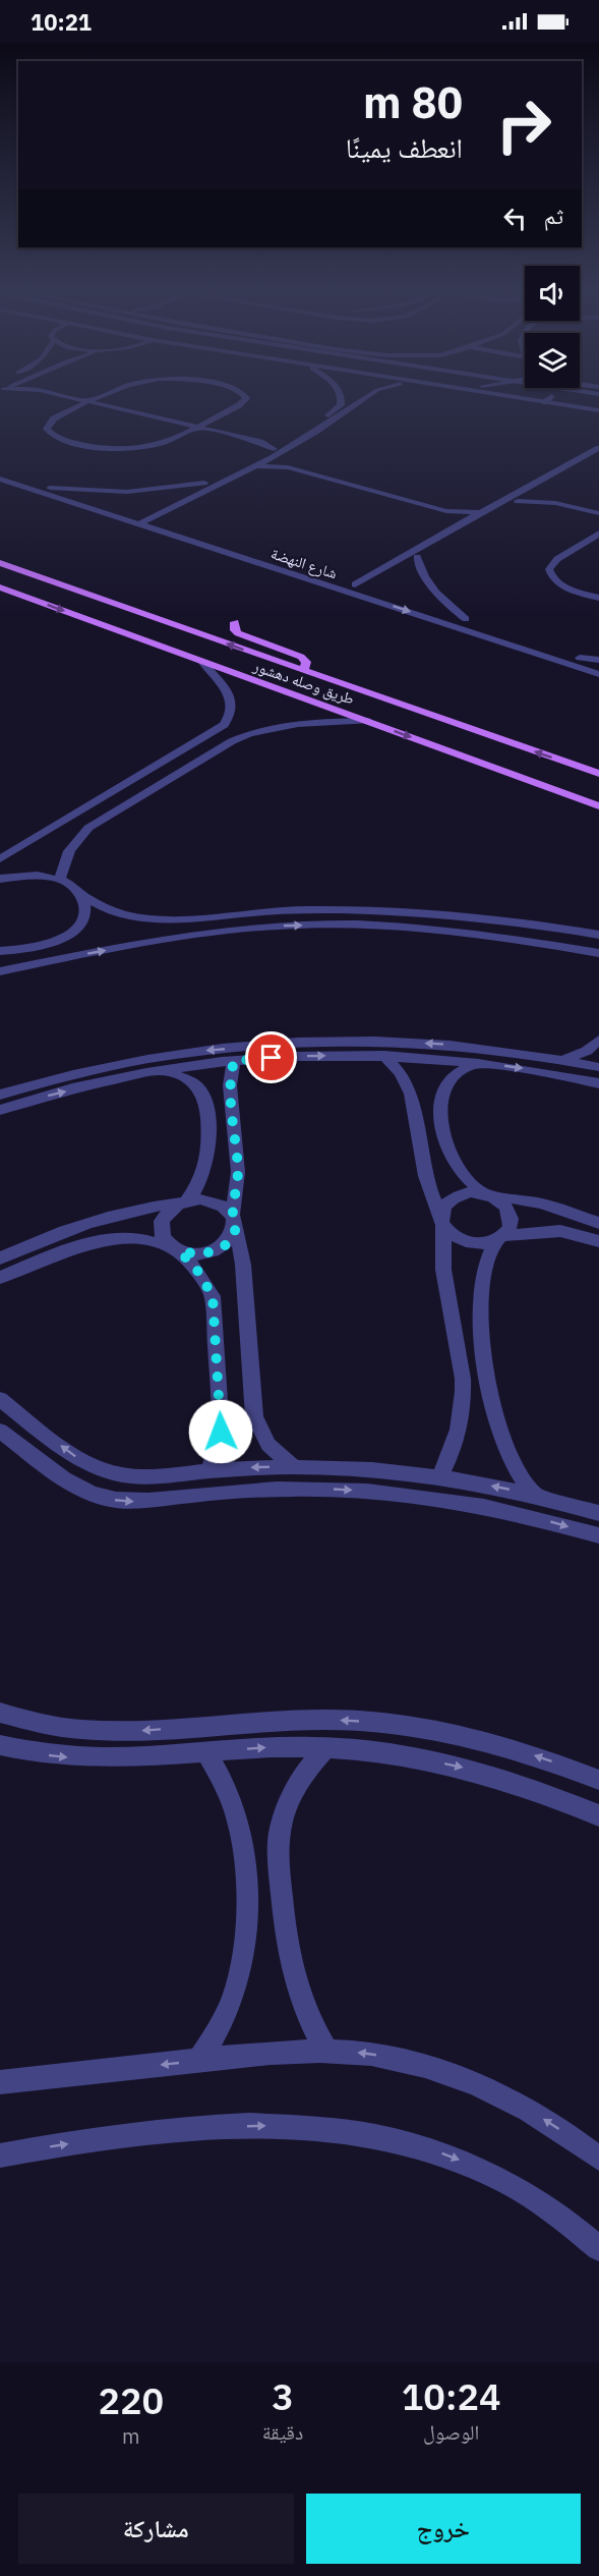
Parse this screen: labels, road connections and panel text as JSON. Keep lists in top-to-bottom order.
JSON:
{
  "streets": {
    "main road": ["طريق وصله دهشور"],
    "street": ["شارع النهضة"]
  },
  "page": {
    "status": "10:21",
    "turn": ["80 m", "انعطف يمينًا"],
    "then": "ثم",
    "eta": [
      "10:24",
      "الوصول",
      "3",
      "دقيقة",
      "220",
      "m"
    ],
    "buttons": ["خروج", "مشاركة"]
  }
}
